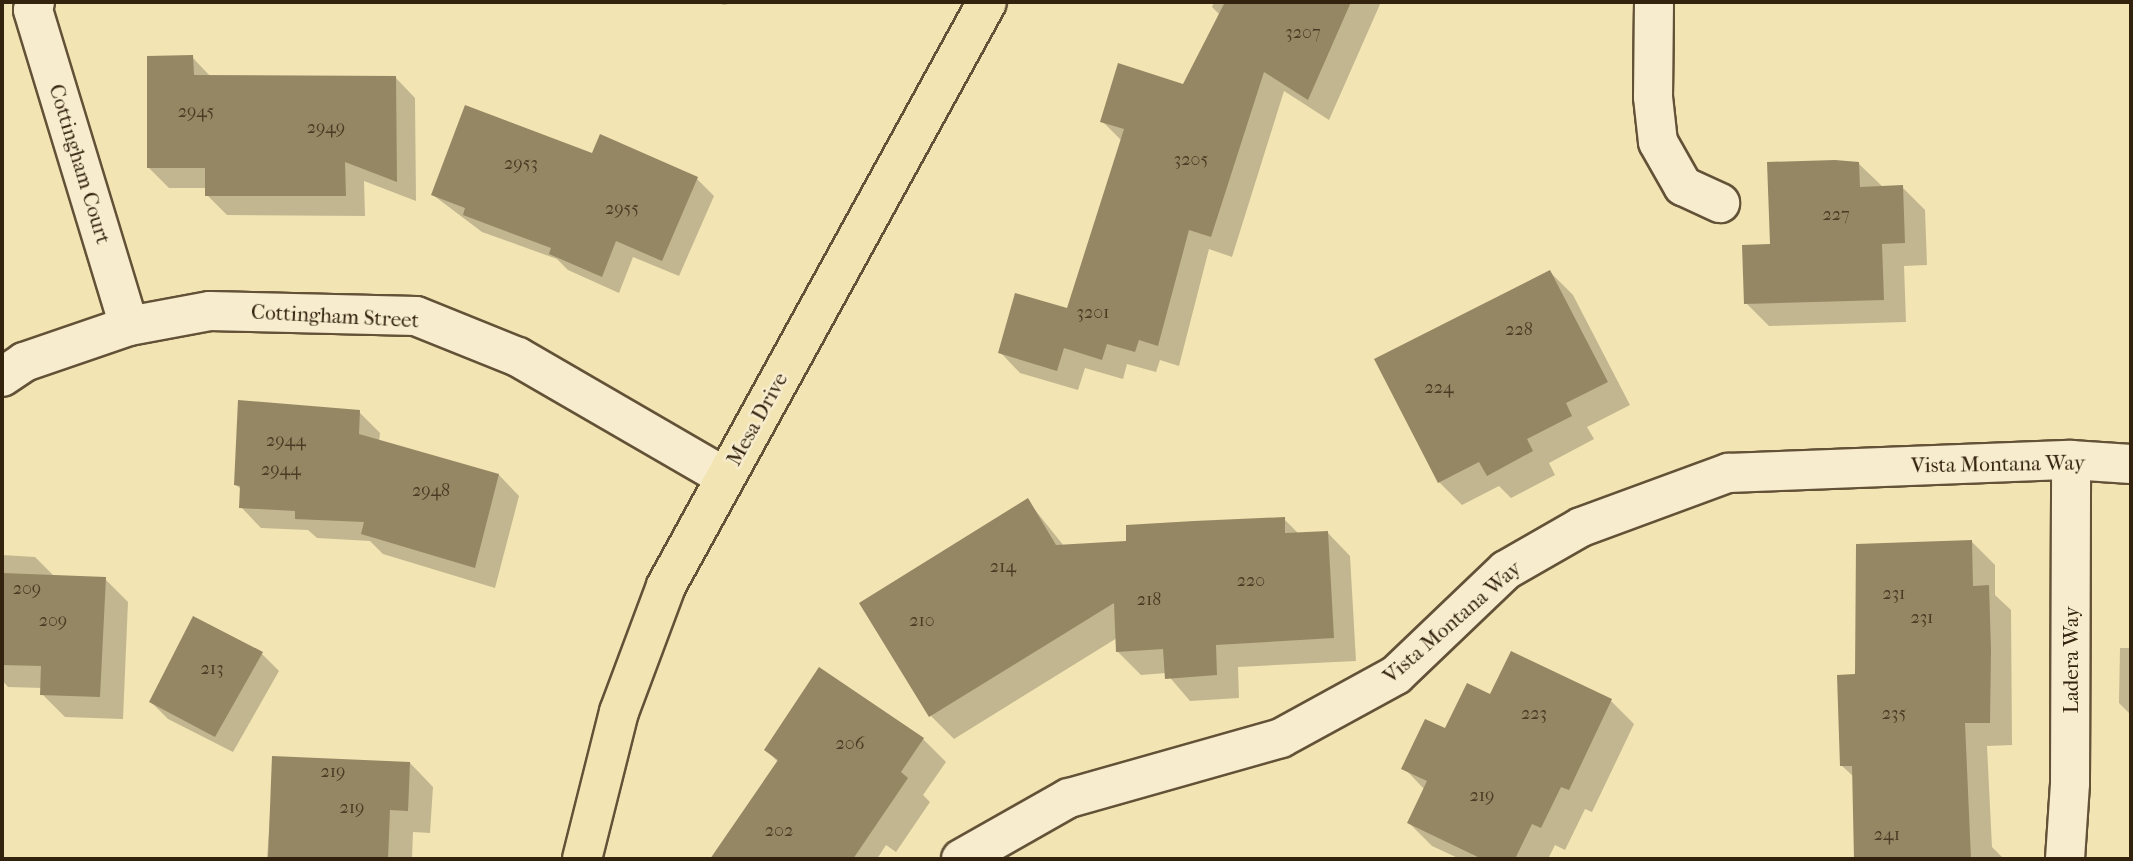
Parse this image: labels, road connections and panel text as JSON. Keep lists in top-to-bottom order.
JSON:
{
  "streets": {
    "main road": ["Mesa Drive"],
    "street": [
      "Cottingham Court",
      "Cottingham Street",
      "Vista Montana Way",
      "Ladera Way"
    ]
  },
  "crossings": [
    ["Cottingham Court", "Cottingham Street"],
    ["Cottingham Street", "Mesa Drive"],
    ["Vista Montana Way", "Ladera Way"]
  ],
  "house_numbers": [
    "3207",
    "2945",
    "2949",
    "3205",
    "2953",
    "2955",
    "227",
    "3201",
    "228",
    "224",
    "2944",
    "2944",
    "2948",
    "214",
    "220",
    "209",
    "231",
    "218",
    "231",
    "209",
    "210",
    "213",
    "223",
    "235",
    "206",
    "219",
    "219",
    "219",
    "202",
    "241"
  ]
}
